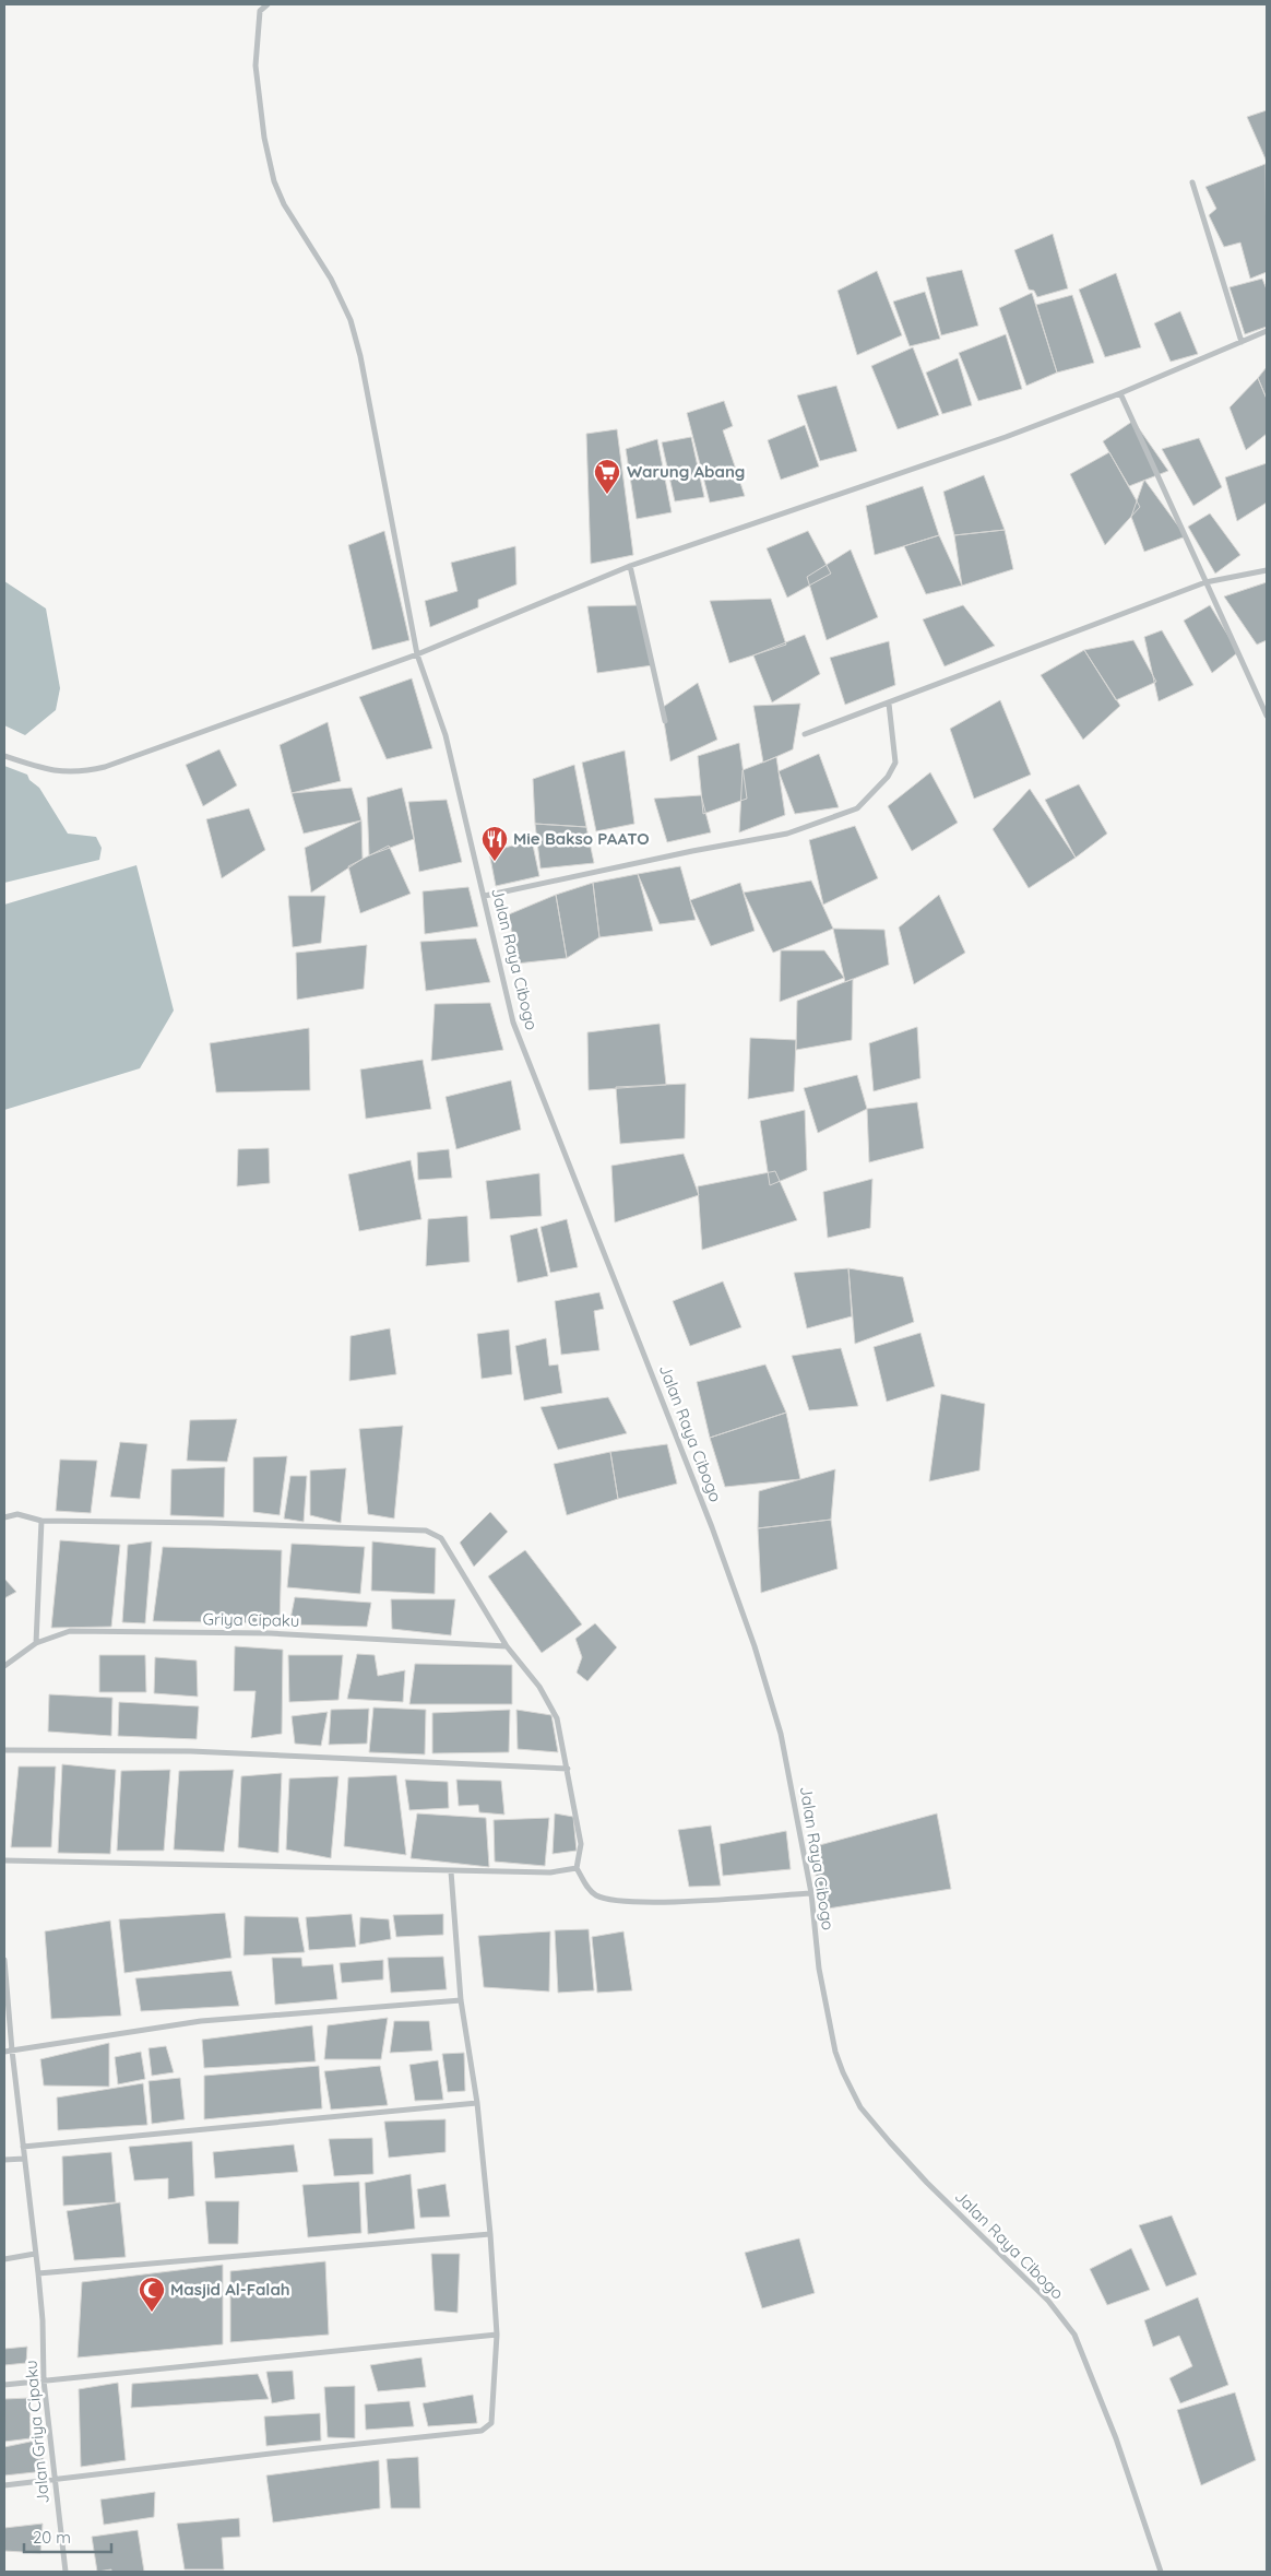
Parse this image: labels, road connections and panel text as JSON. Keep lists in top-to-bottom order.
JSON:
{
  "streets": {
    "street": ["Jalan Raya Cibogo", "Griya Cipaku", "Jalan Griya Cipaku"]
  },
  "places": {
    "supermarket": ["Warung Abang"],
    "restaurant": ["Mie Bakso PAATO"],
    "mosque": ["Masjid Al-Falah"]
  },
  "scale_bar": "20 m"
}
